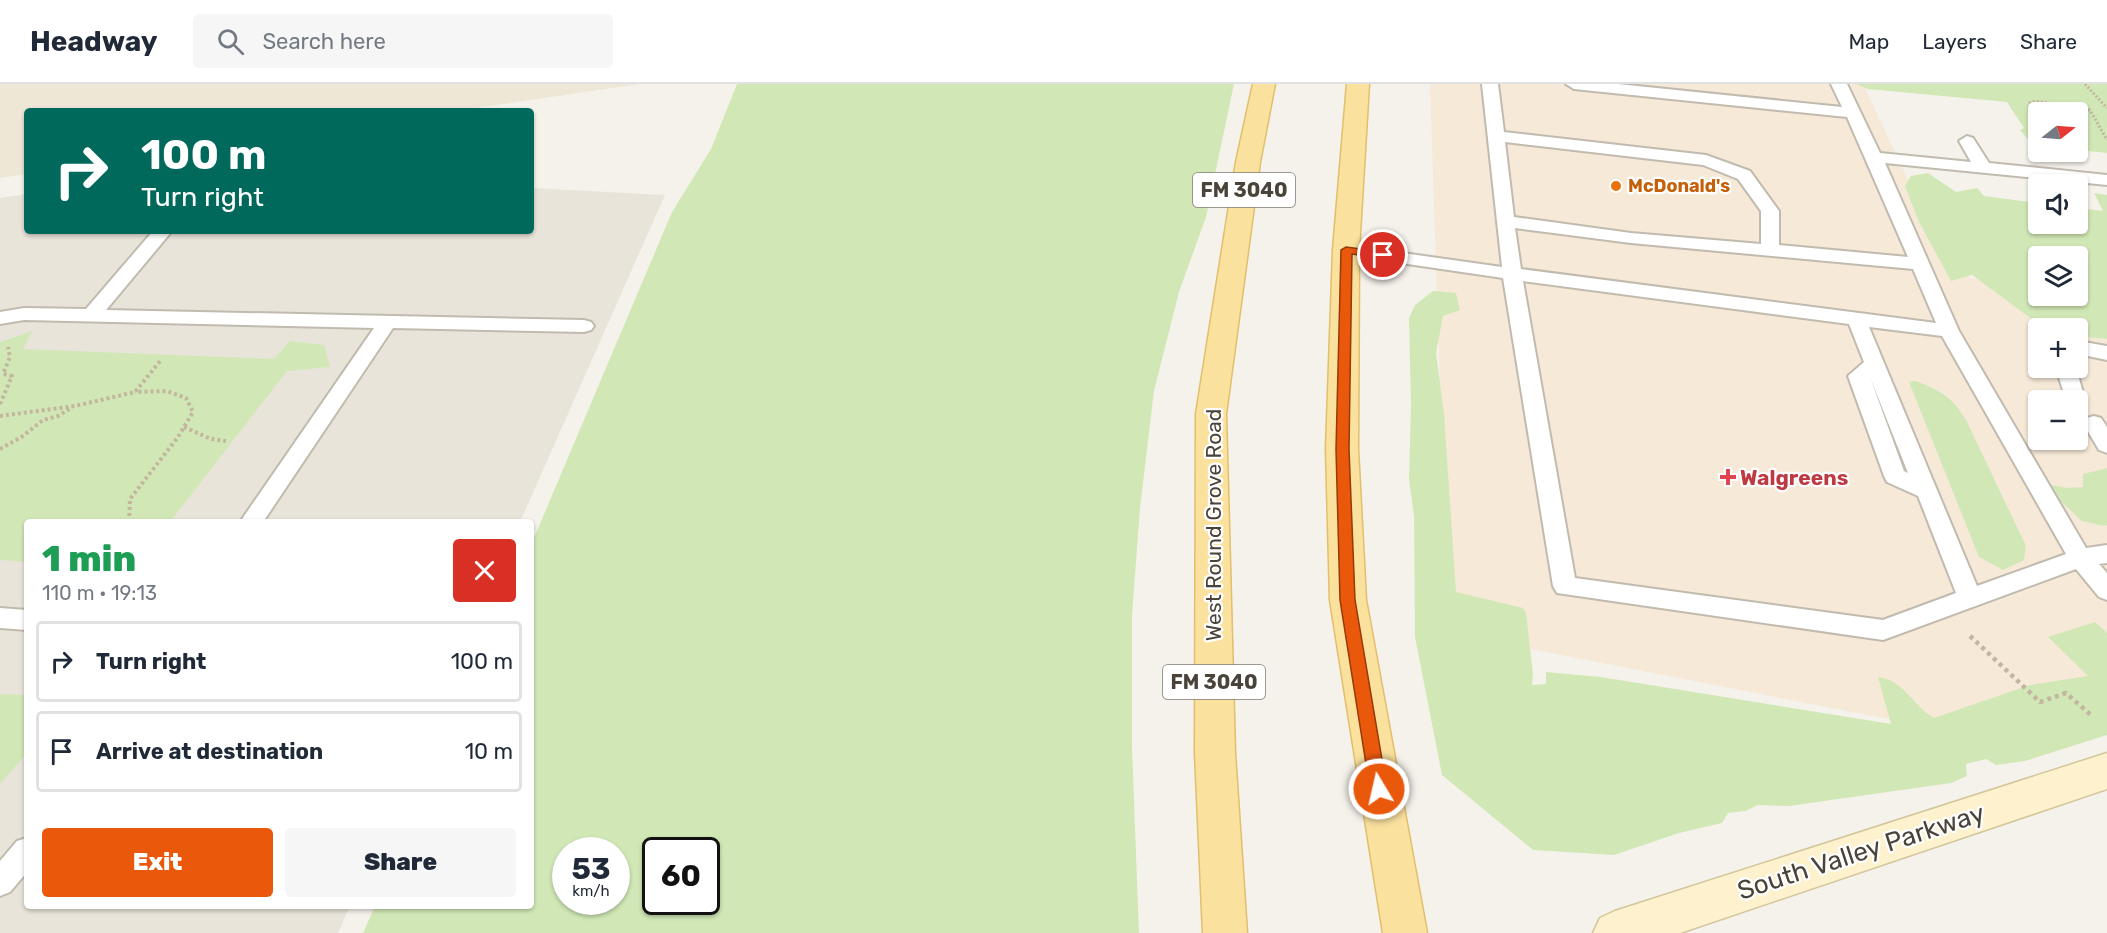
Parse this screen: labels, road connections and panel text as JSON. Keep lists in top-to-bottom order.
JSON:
{
  "streets": {
    "main road": ["FM 3040", "West Round Grove Road", "South Valley Parkway"]
  },
  "places": {
    "other": ["McDonald's"],
    "health": ["Walgreens"]
  },
  "north": "right",
  "page": {
    "header": "Headway",
    "search": "Search here",
    "nav": ["Map", "Layers", "Share"],
    "map_buttons": ["+", "−"],
    "turn": ["100 m", "Turn right"],
    "heading": ["1 min", "110 m · 19:13"],
    "list": [
      {
        "name": "Turn right",
        "value": "100 m"
      },
      {
        "name": "Arrive at destination",
        "value": "10 m"
      }
    ],
    "buttons": ["Exit", "Share"],
    "speed": "53 km/h",
    "limit": "60"
  }
}
